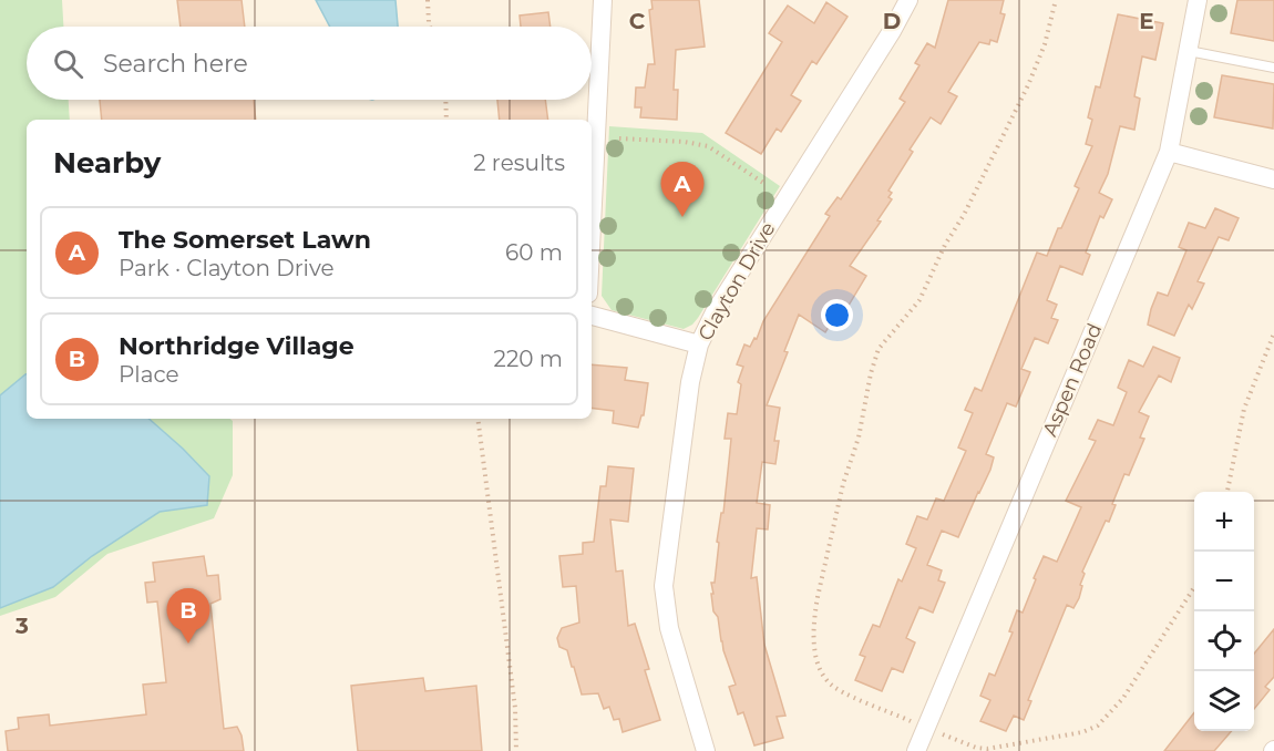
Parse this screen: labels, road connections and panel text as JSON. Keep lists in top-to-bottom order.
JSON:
{
  "streets": {
    "street": ["Clayton Drive", "Aspen Road"]
  },
  "page": {
    "search": "Search here",
    "heading": ["Nearby", "2 results"],
    "pins": ["A", "B"],
    "list": [
      {
        "mark": "A",
        "name": "The Somerset Lawn",
        "note": "Park · Clayton Drive",
        "value": "60 m"
      },
      {
        "mark": "B",
        "name": "Northridge Village",
        "note": "Place",
        "value": "220 m"
      }
    ],
    "map_buttons": ["+", "−"]
  },
  "grid": {
    "columns": ["C", "D", "E"],
    "rows": ["3"]
  }
}
